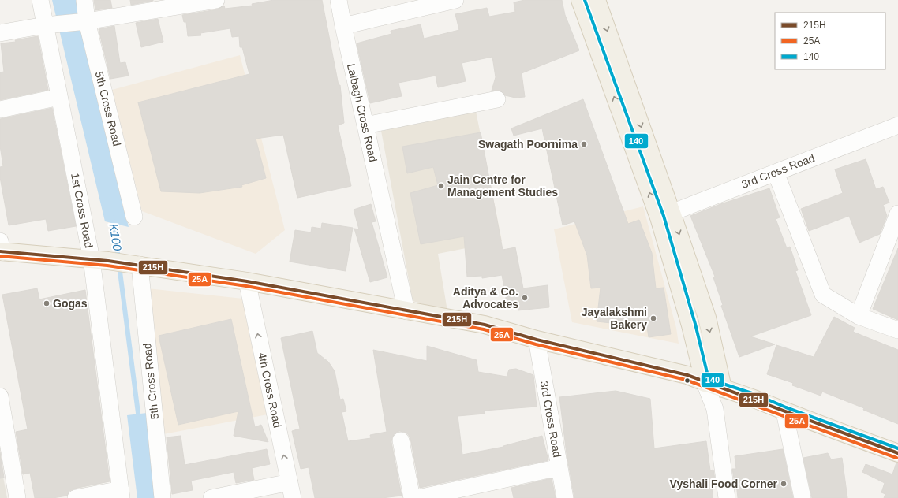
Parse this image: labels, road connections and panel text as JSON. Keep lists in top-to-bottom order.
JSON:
{
  "streets": {
    "street": [
      "5th Cross Road",
      "Lalbagh Cross Road",
      "3rd Cross Road",
      "1st Cross Road",
      "4th Cross Road"
    ]
  },
  "one_way": ["4th Cross Road"],
  "water": ["K100"],
  "places": [
    "Swagath Poornima",
    "Jain Centre for Management Studies",
    "Aditya & Co. Advocates",
    "Gogas",
    "Jayalakshmi Bakery",
    "Vyshali Food Corner"
  ],
  "lines": ["transit line 140", "transit line 215H", "transit line 25A"],
  "legend": ["215H", "25A", "140"]
}
